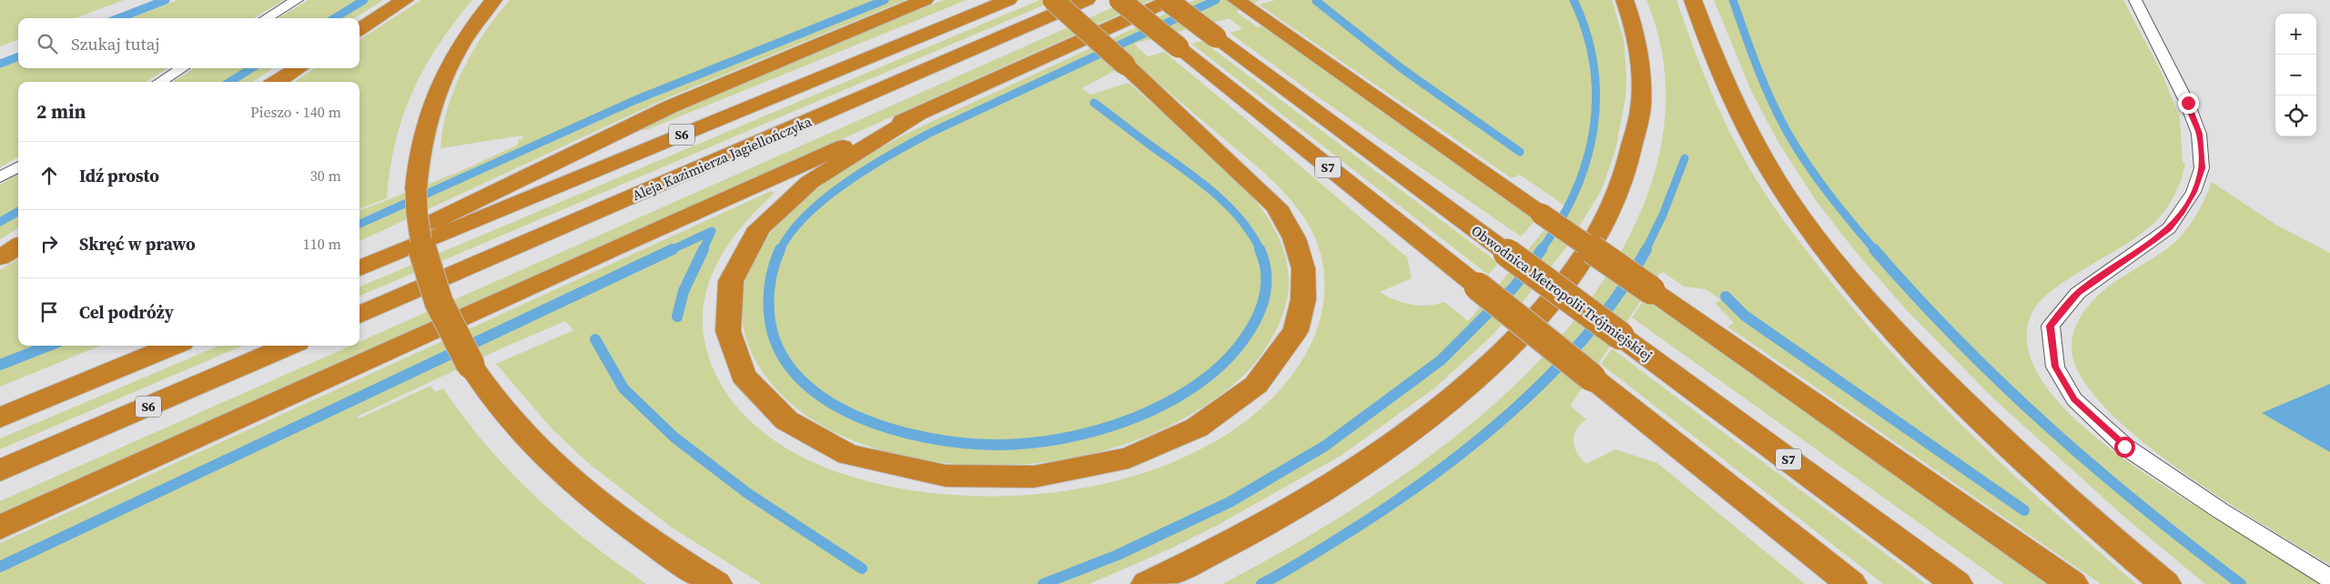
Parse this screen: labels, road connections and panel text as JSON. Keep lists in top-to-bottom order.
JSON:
{
  "streets": {
    "highway": [
      "S6",
      "Aleja Kazimierza Jagiellończyka",
      "S7",
      "Obwodnica Metropolii Trójmiejskiej"
    ]
  },
  "page": {
    "map_buttons": ["+", "−"],
    "search": "Szukaj tutaj",
    "heading": ["2 min", "Pieszo · 140 m"],
    "list": [
      ["Idź prosto", "30 m"],
      ["Skręć w prawo", "110 m"],
      "Cel podróży"
    ]
  }
}
